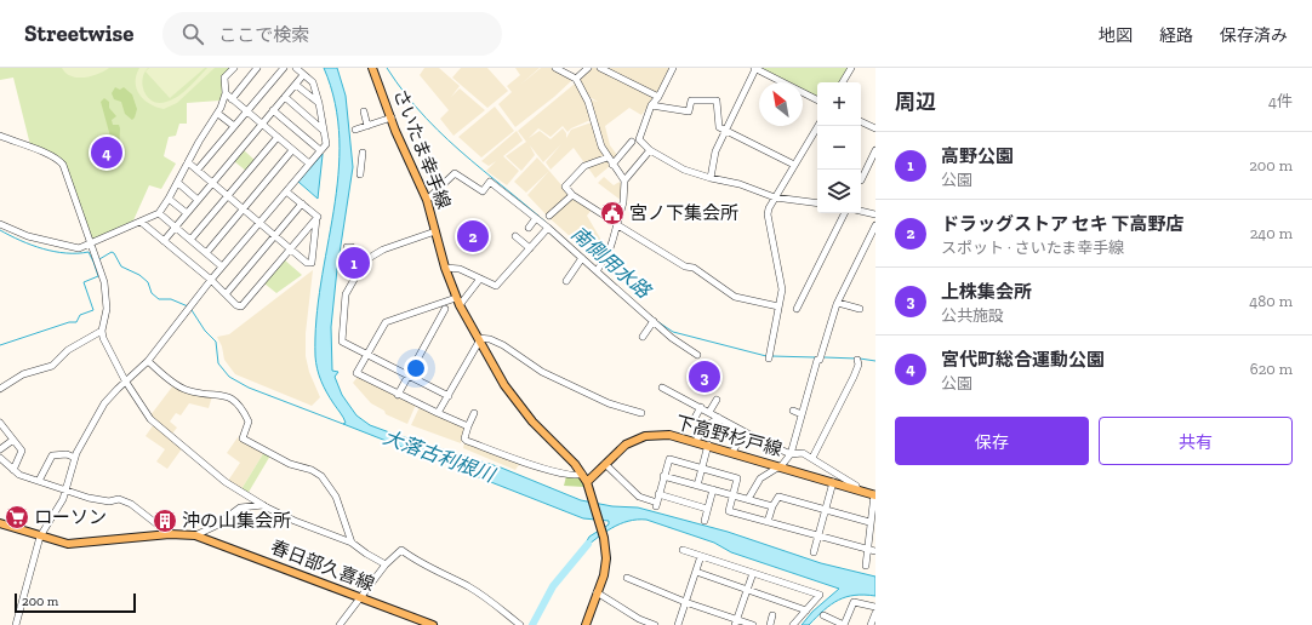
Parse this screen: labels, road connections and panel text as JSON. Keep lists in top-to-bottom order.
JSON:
{
  "streets": {
    "main road": ["さいたま幸手線", "下高野杉戸線", "春日部久喜線"]
  },
  "crossings": [
    ["さいたま幸手線", "下高野杉戸線"]
  ],
  "water": ["南側用水路", "大落古利根川"],
  "places": {
    "public building": ["宮ノ下集会所"],
    "supermarket": ["ローソン"],
    "building": ["沖の山集会所"]
  },
  "scale_bar": "200 m",
  "north": "top left",
  "page": {
    "header": "Streetwise",
    "search": "ここで検索",
    "nav": ["地図", "経路", "保存済み"],
    "heading": ["周辺", "4件"],
    "map_buttons": ["+", "−"],
    "list": [
      {
        "mark": "1",
        "name": "高野公園",
        "note": "公園",
        "value": "200 m"
      },
      {
        "mark": "2",
        "name": "ドラッグストア セキ 下高野店",
        "note": "スポット · さいたま幸手線",
        "value": "240 m"
      },
      {
        "mark": "3",
        "name": "上株集会所",
        "note": "公共施設",
        "value": "480 m"
      },
      {
        "mark": "4",
        "name": "宮代町総合運動公園",
        "note": "公園",
        "value": "620 m"
      }
    ],
    "pins": [
      "4",
      "2",
      "1",
      "3"
    ],
    "buttons": ["保存", "共有"],
    "scale": "200 m"
  }
}
